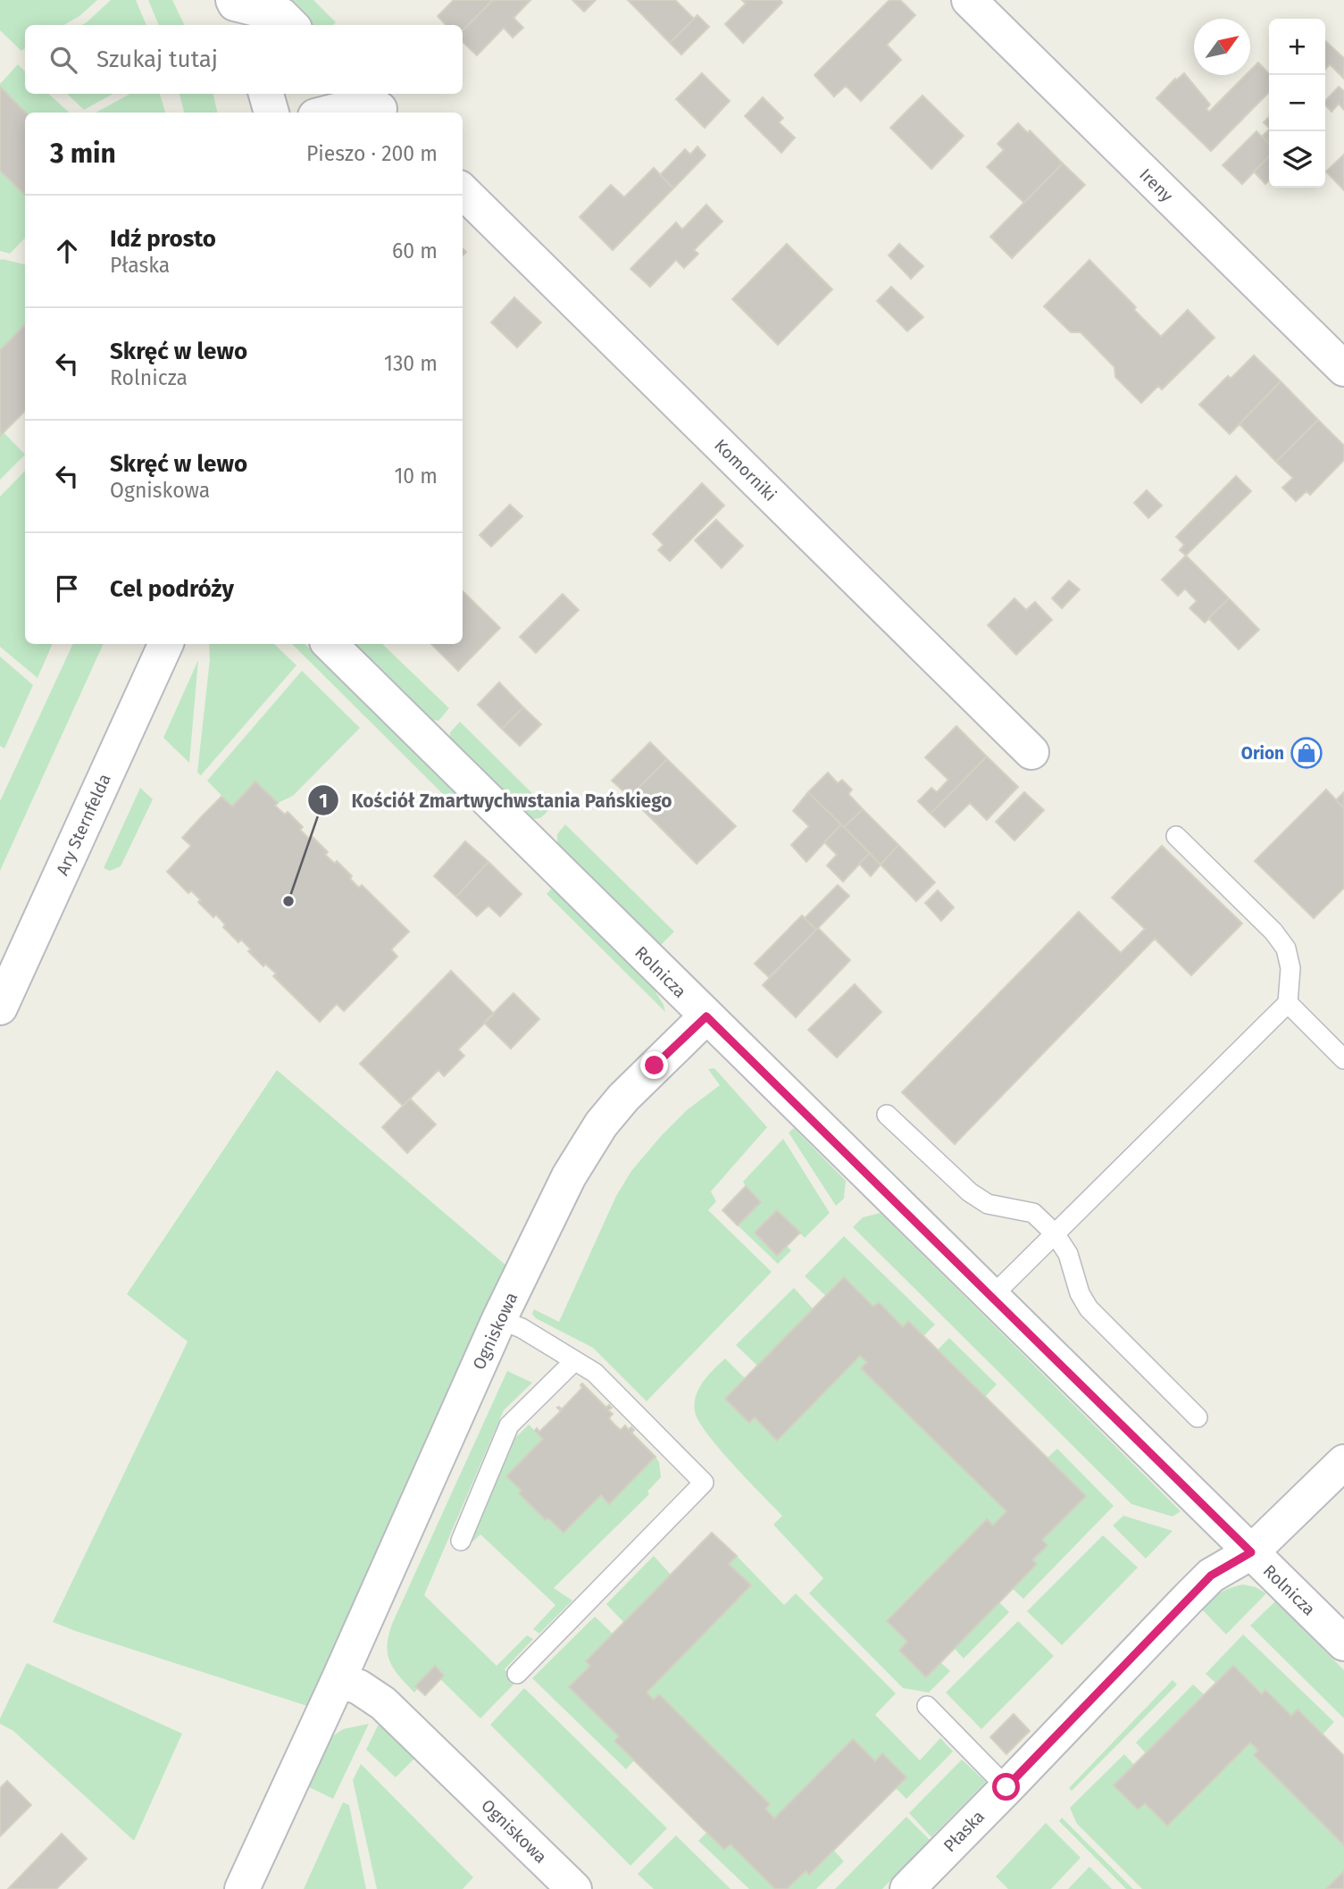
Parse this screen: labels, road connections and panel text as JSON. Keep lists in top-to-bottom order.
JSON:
{
  "streets": {
    "street": [
      "Ireny",
      "Komorniki",
      "Ary Sternfelda",
      "Rolnicza",
      "Ogniskowa",
      "Płaska"
    ]
  },
  "crossings": [
    ["Rolnicza", "Ogniskowa"],
    ["Rolnicza", "Płaska"]
  ],
  "places": {
    "shop": ["Orion"],
    "other": ["Kościół Zmartwychwstania Pańskiego"]
  },
  "north": "top right",
  "page": {
    "map_buttons": ["+", "−"],
    "search": "Szukaj tutaj",
    "heading": ["3 min", "Pieszo · 200 m"],
    "list": [
      ["Idź prosto", "Płaska", "60 m"],
      ["Skręć w lewo", "Rolnicza", "130 m"],
      ["Skręć w lewo", "Ogniskowa", "10 m"],
      "Cel podróży"
    ]
  }
}
